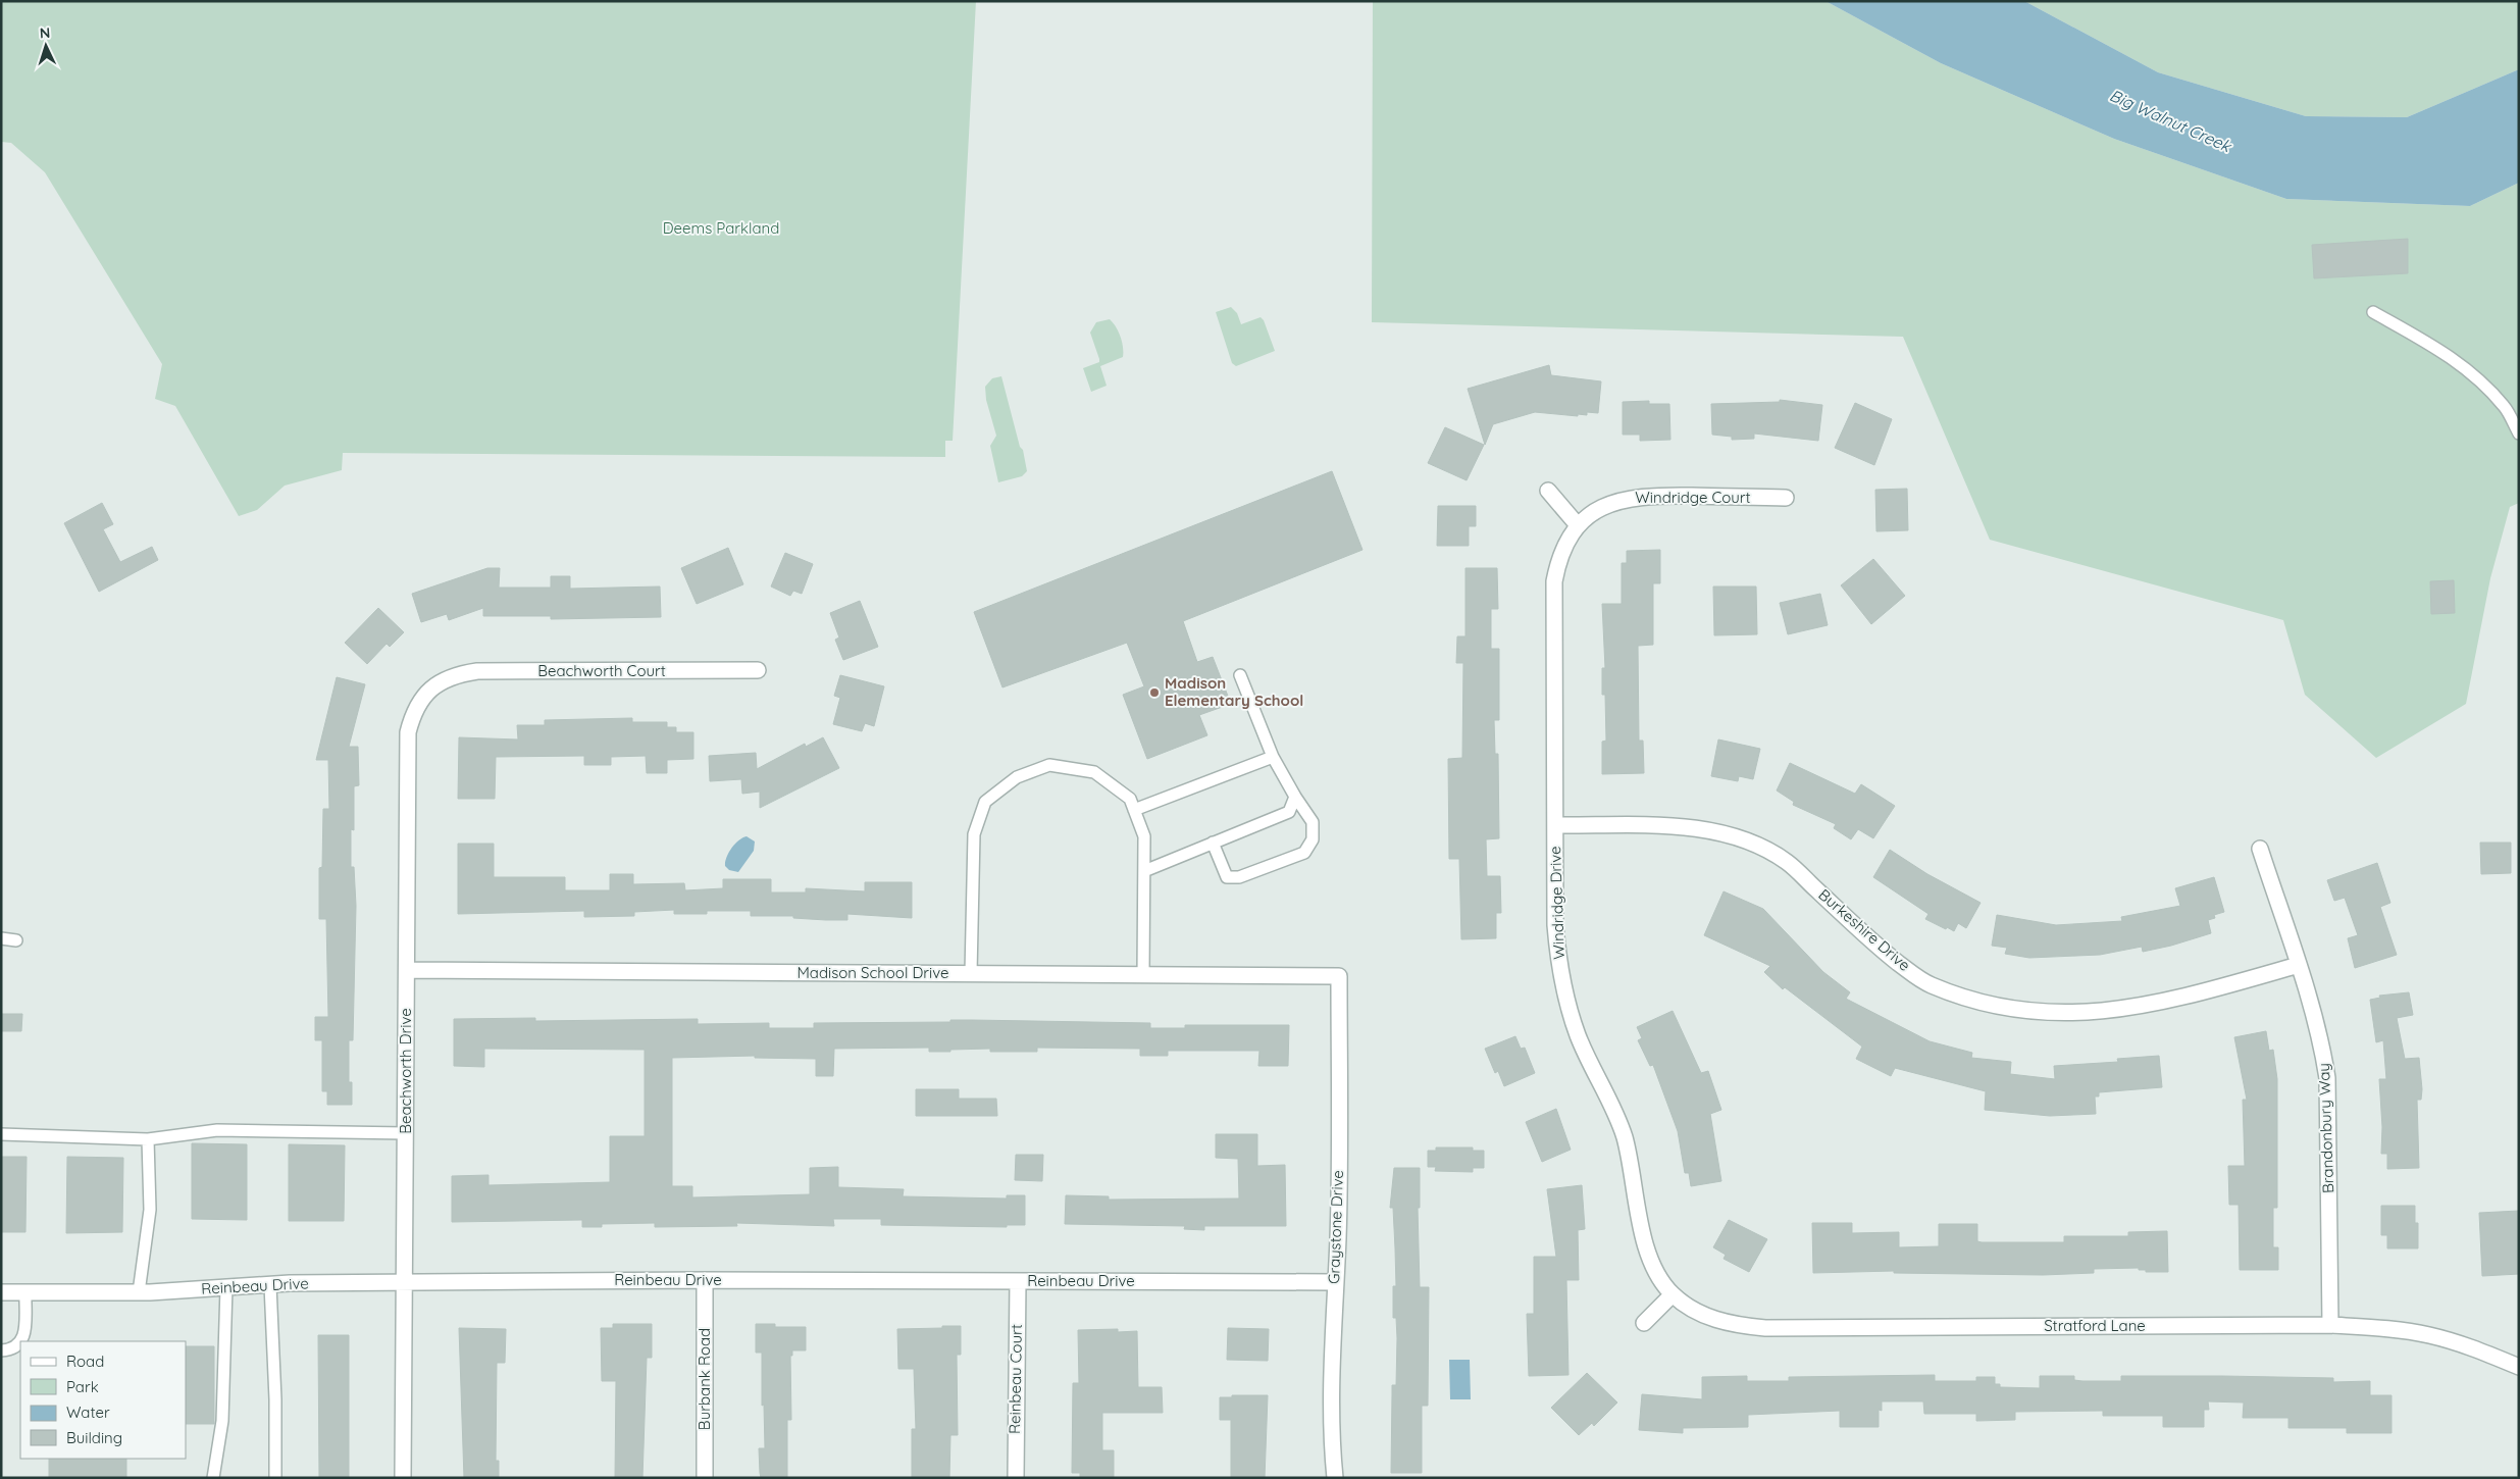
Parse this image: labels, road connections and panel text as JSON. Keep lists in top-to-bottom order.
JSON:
{
  "streets": {
    "street": [
      "Windridge Court",
      "Beachworth Court",
      "Windridge Drive",
      "Burkeshire Drive",
      "Madison School Drive",
      "Beachworth Drive",
      "Brandonbury Way",
      "Graystone Drive",
      "Reinbeau Drive",
      "Stratford Lane",
      "Burbank Road",
      "Reinbeau Court"
    ]
  },
  "crossings": [
    ["Windridge Court", "Windridge Drive"],
    ["Beachworth Court", "Beachworth Drive"],
    ["Windridge Drive", "Burkeshire Drive"],
    ["Windridge Drive", "Stratford Lane"],
    ["Burkeshire Drive", "Brandonbury Way"],
    ["Madison School Drive", "Beachworth Drive"],
    ["Madison School Drive", "Graystone Drive"],
    ["Beachworth Drive", "Reinbeau Drive"],
    ["Brandonbury Way", "Stratford Lane"],
    ["Graystone Drive", "Reinbeau Drive"],
    ["Reinbeau Drive", "Burbank Road"],
    ["Reinbeau Drive", "Reinbeau Court"]
  ],
  "water": ["Big Walnut Creek"],
  "parks": ["Deems Parkland"],
  "places": ["Madison Elementary School"],
  "legend": [
    "Road",
    "Park",
    "Water",
    "Building"
  ],
  "north": "top"
}
